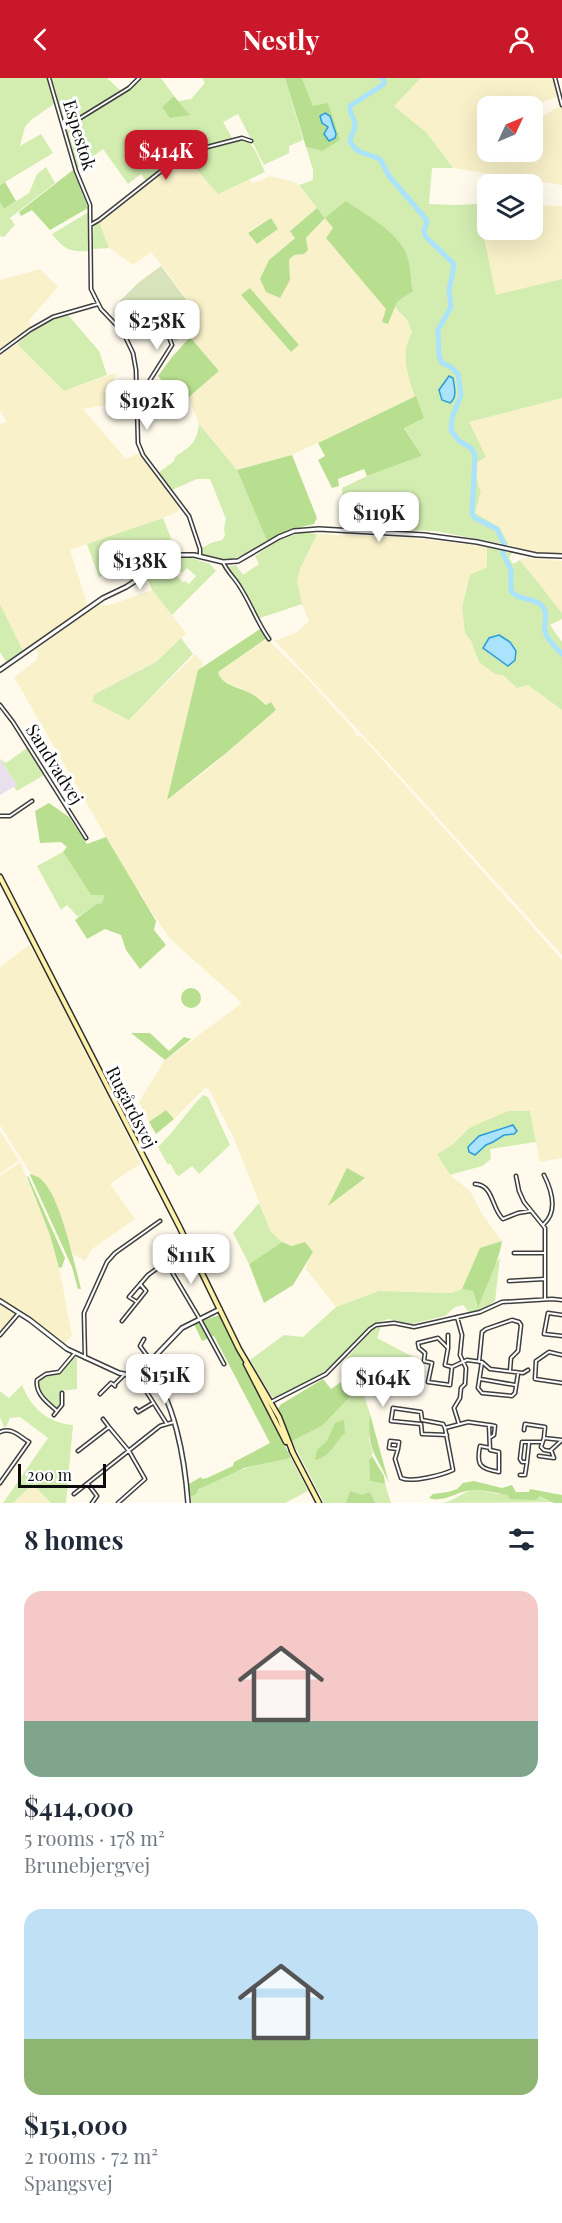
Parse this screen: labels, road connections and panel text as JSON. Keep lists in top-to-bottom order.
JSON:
{
  "streets": {
    "main road": ["Rugårdsvej"],
    "street": ["Espestok", "Sandvadvej"]
  },
  "scale_bar": "200 m",
  "north": "top right",
  "page": {
    "header": "Nestly",
    "price": [
      "$414K",
      "$258K",
      "$192K",
      "$119K",
      "$138K",
      "$111K",
      "$151K",
      "$164K"
    ],
    "scale": "200 m",
    "heading": "8 homes",
    "list": [
      {
        "name": "$414,000",
        "note": "5 rooms · 178 m² · Brunebjergvej"
      },
      {
        "name": "$151,000",
        "note": "2 rooms · 72 m² · Spangsvej"
      }
    ]
  }
}
